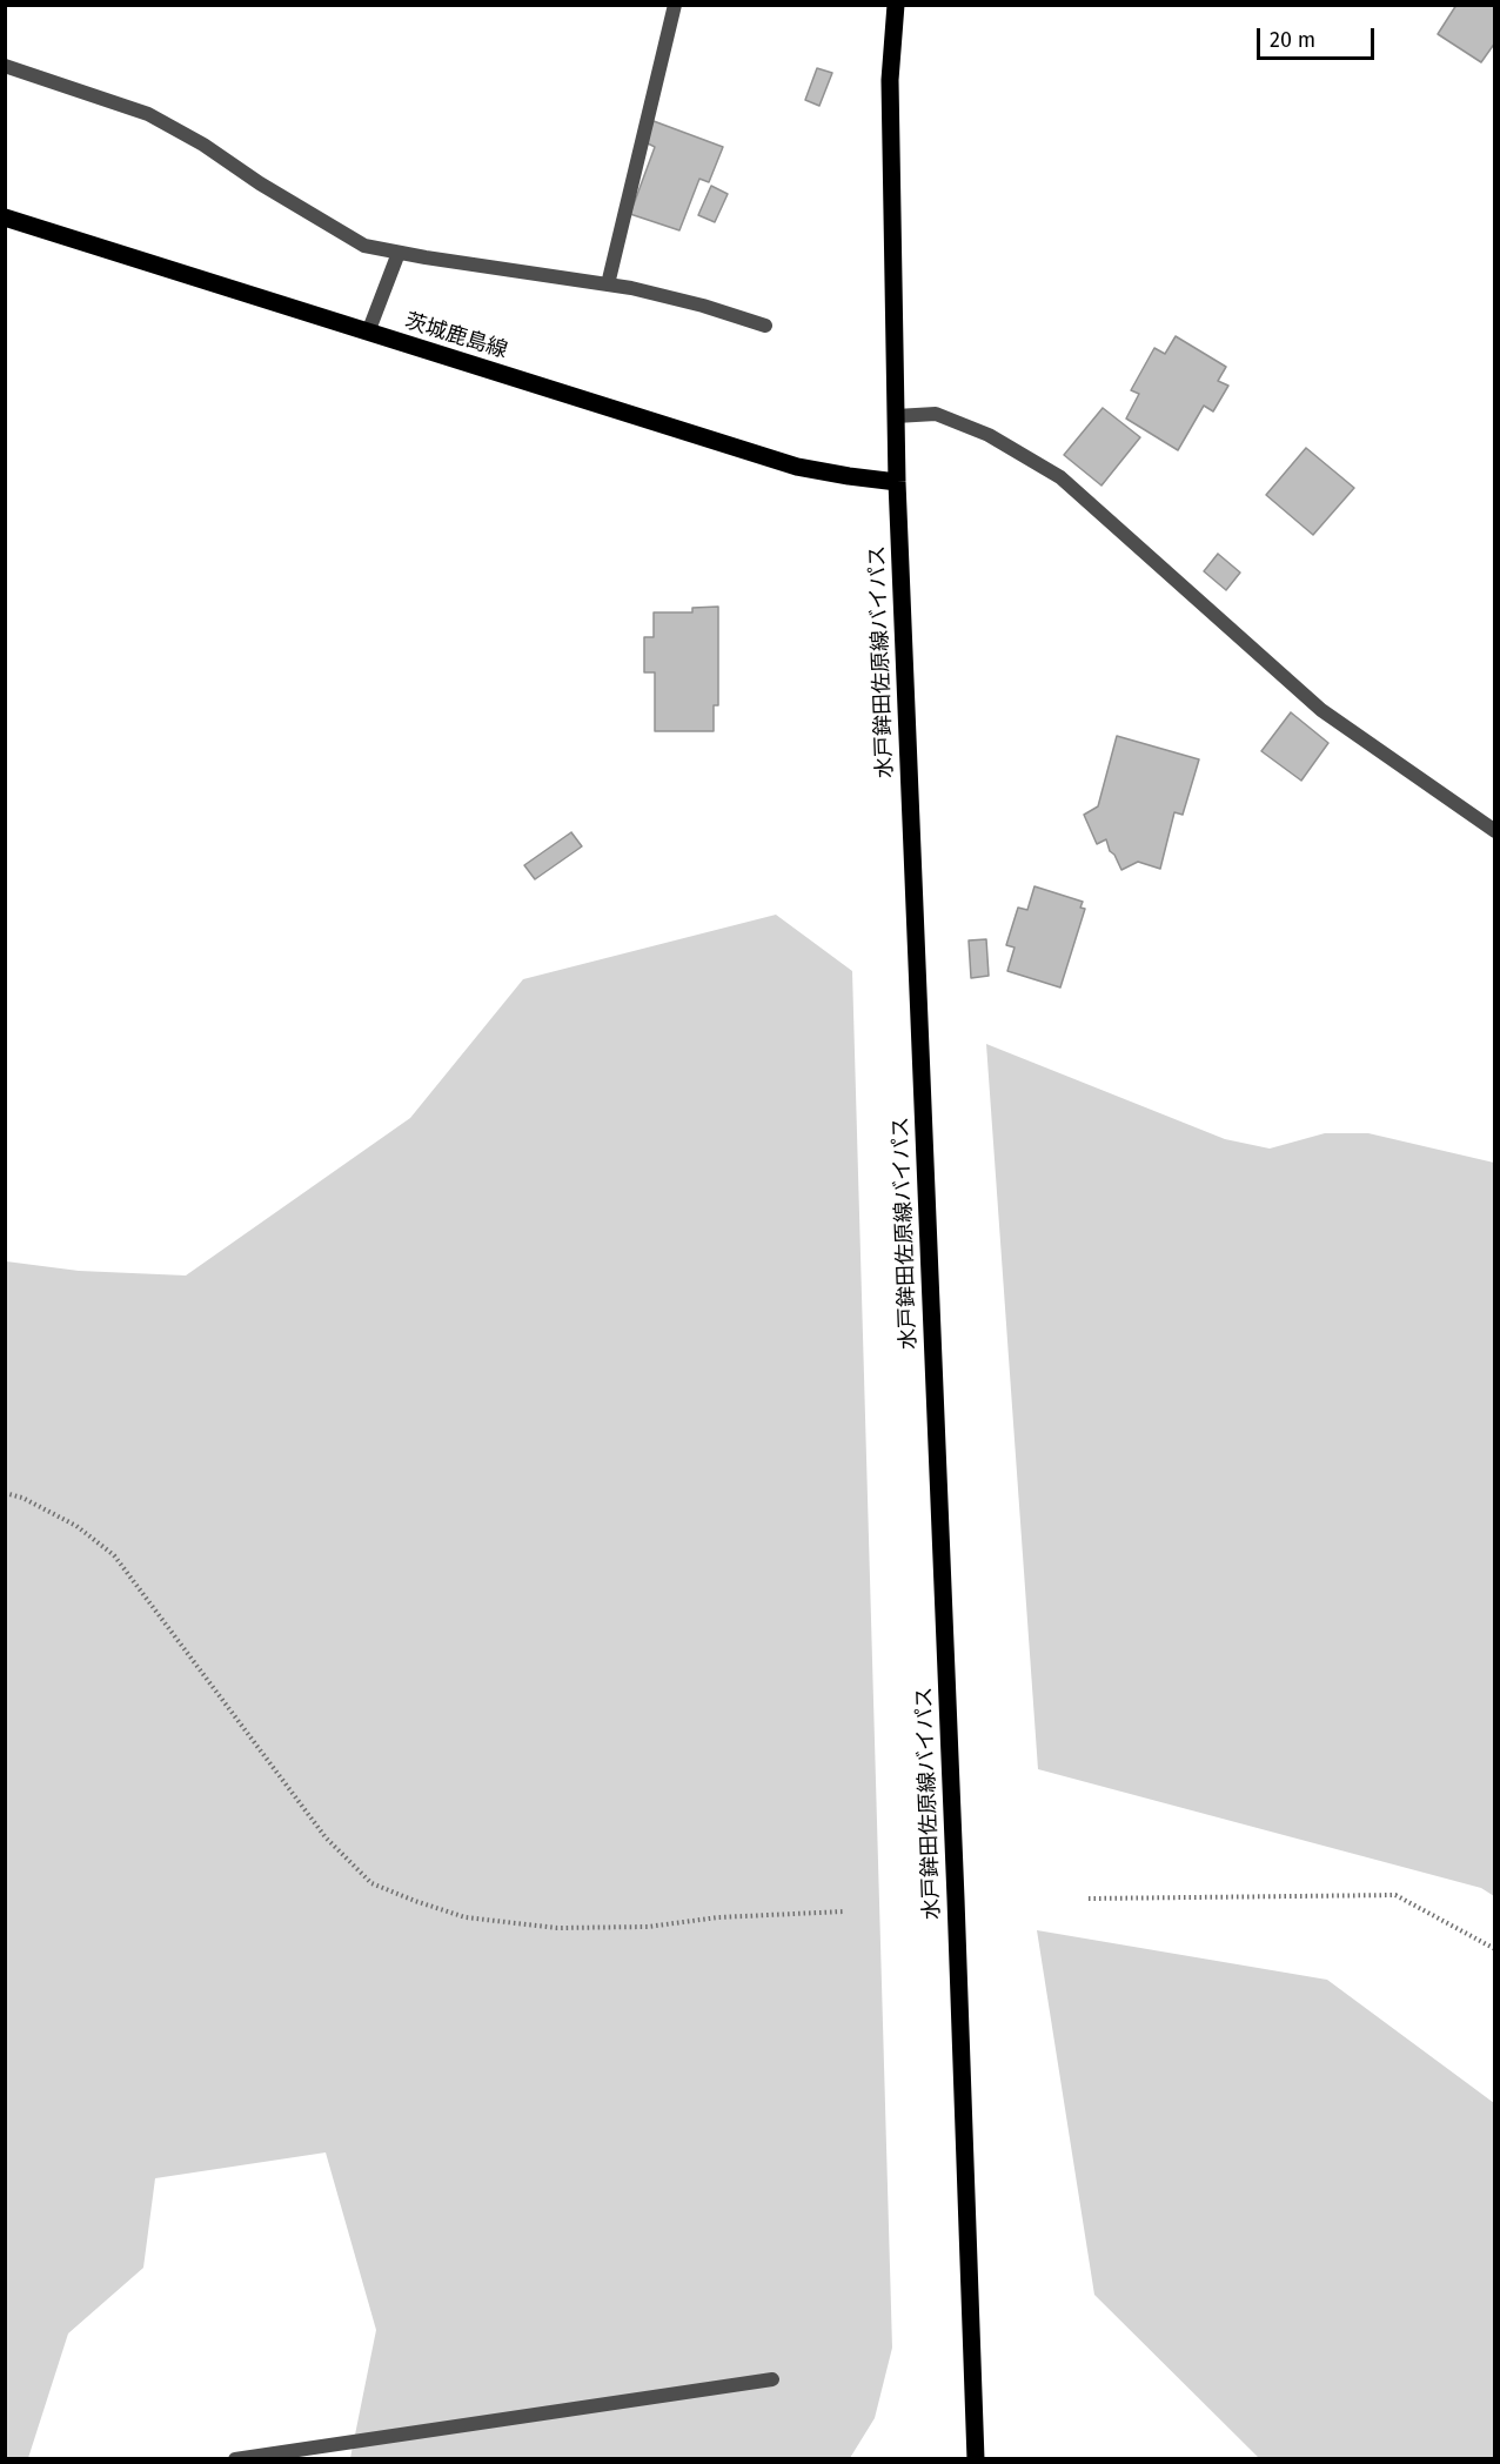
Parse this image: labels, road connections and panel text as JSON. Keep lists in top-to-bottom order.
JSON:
{
  "streets": {
    "main road": ["茨城鹿島線", "水戸鉾田佐原線バイパス"]
  },
  "crossings": [
    ["茨城鹿島線", "水戸鉾田佐原線バイパス"]
  ],
  "scale_bar": "20 m"
}
